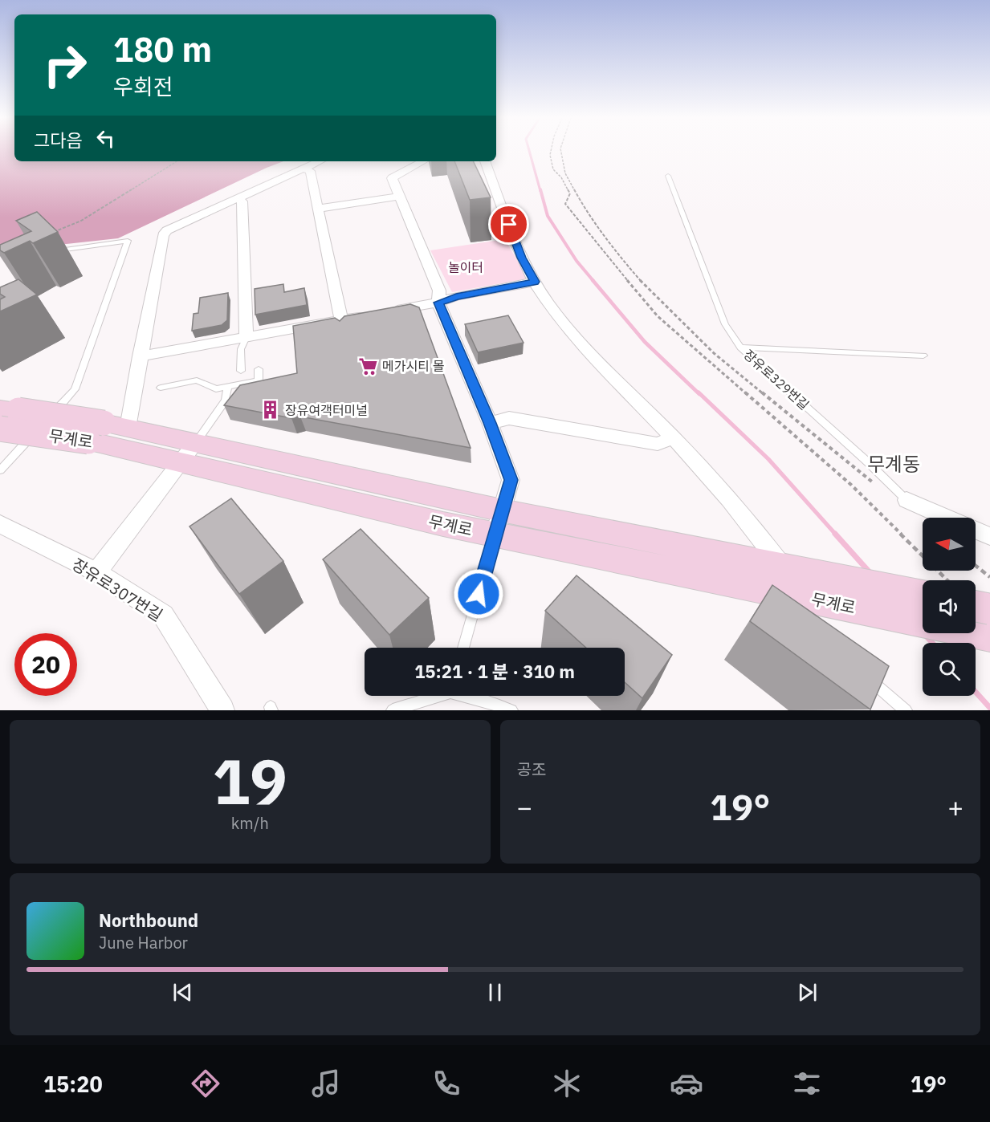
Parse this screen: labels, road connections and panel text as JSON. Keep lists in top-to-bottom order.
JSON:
{
  "streets": {
    "main road": ["무계로"],
    "street": ["장유로307번길"],
    "lane": ["장유로329번길"]
  },
  "districts": ["무계동"],
  "parks": ["놀이터"],
  "places": {
    "supermarket": ["메가시티 몰"],
    "building": ["장유여객터미널"]
  },
  "north": "left",
  "page": {
    "turn": ["180 m", "우회전"],
    "then": "그다음",
    "limit": "20",
    "trip": "15:21 · 1 분 · 310 m",
    "tile": [
      ["19", "km/h"],
      "공조"
    ],
    "heat": ["−", "19°", "+"],
    "song": ["Northbound", "June Harbor"],
    "tabs": ["15:20", "19°"]
  }
}
